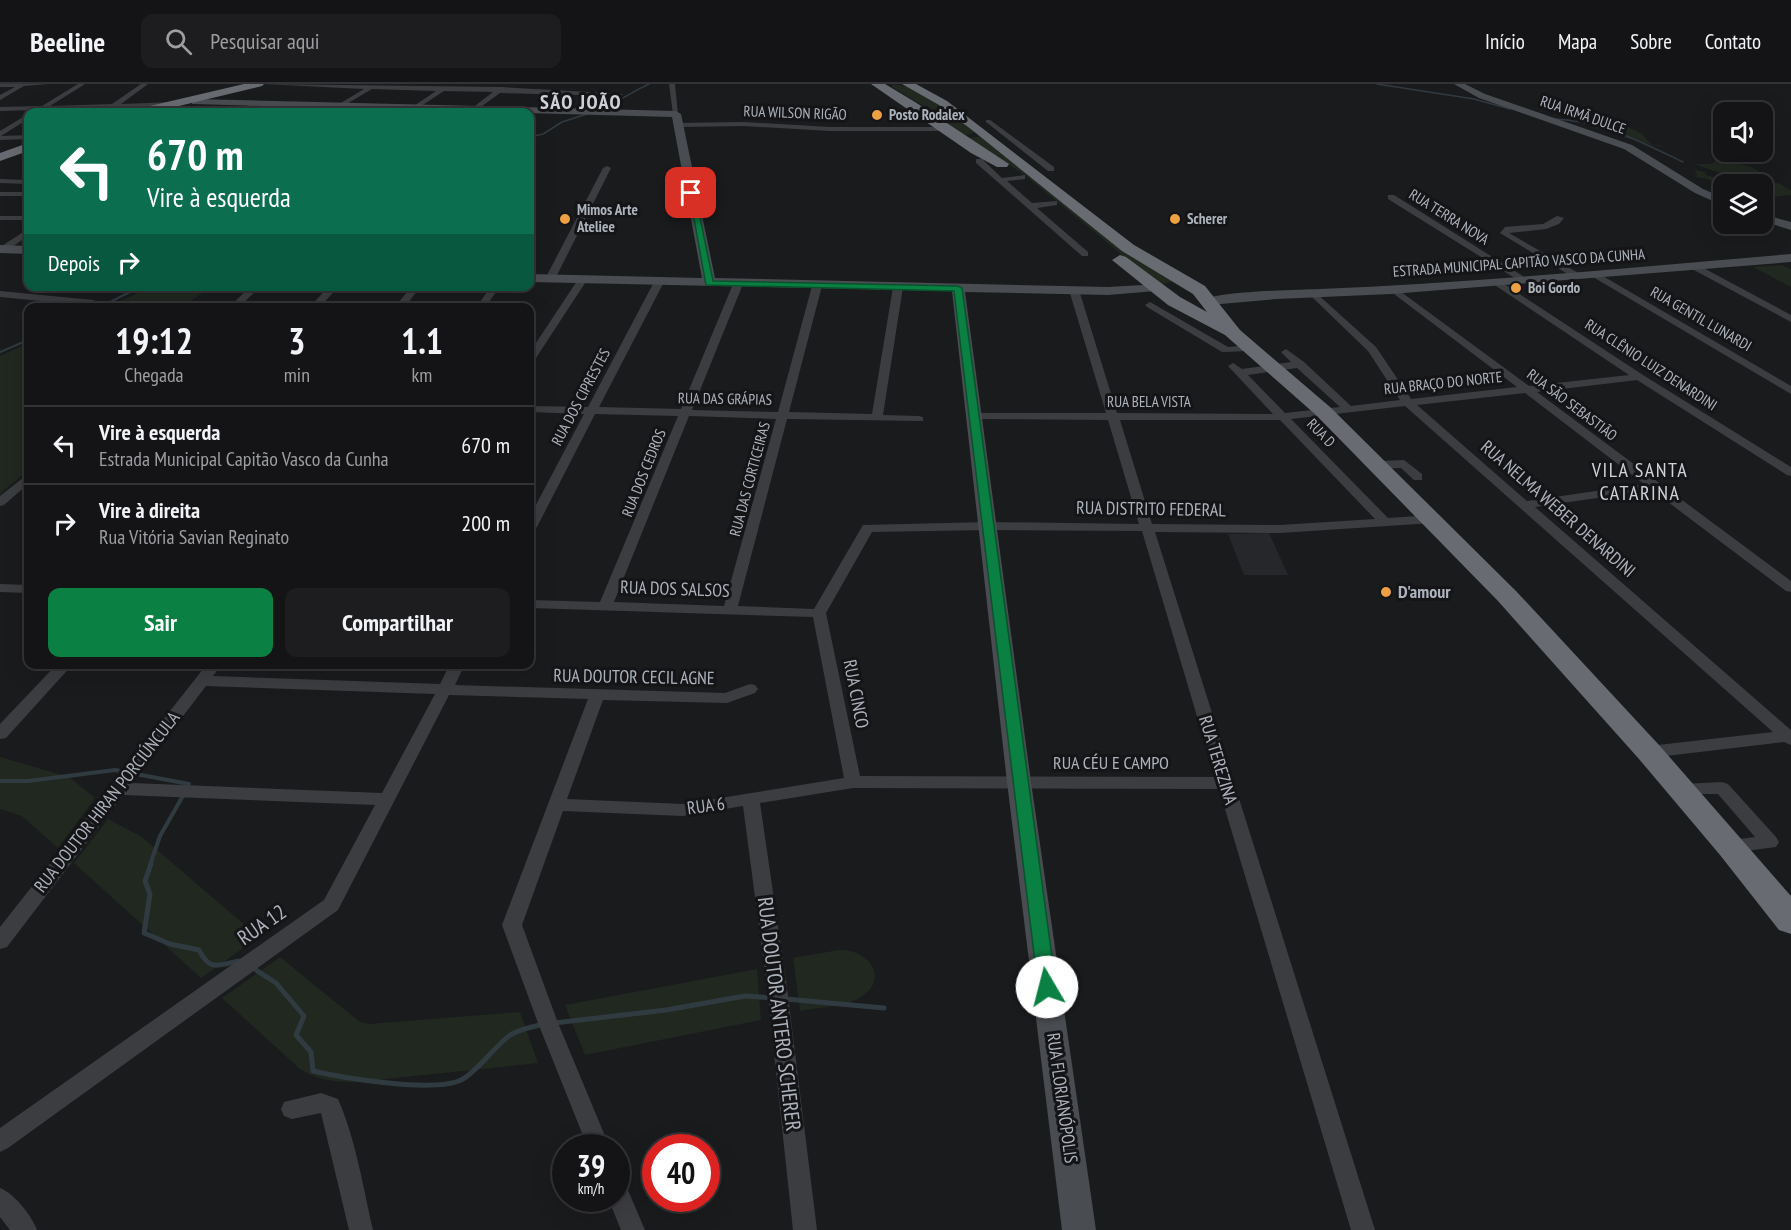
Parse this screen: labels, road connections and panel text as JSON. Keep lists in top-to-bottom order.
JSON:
{
  "streets": {
    "street": [
      "RUA WILSON RIGÃO",
      "RUA IRMÃ DULCE",
      "RUA TERRA NOVA",
      "ESTRADA MUNICIPAL CAPITÃO VASCO DA CUNHA",
      "RUA GENTIL LUNARDI",
      "RUA CLÊNIO LUIZ DENARDINI",
      "RUA BRAÇO DO NORTE",
      "RUA DOS CIPRESTES",
      "RUA DAS GRÁPIAS",
      "RUA BELA VISTA",
      "RUA SÃO SEBASTIÃO",
      "RUA D",
      "RUA DOS CEDROS",
      "RUA DAS CORTICEIRAS",
      "RUA DISTRITO FEDERAL",
      "RUA NELMA WEBER DENARDINI",
      "RUA DOS SALSOS",
      "RUA DOUTOR CECIL AGNE",
      "RUA CINCO",
      "RUA TEREZINA",
      "RUA CÉU E CAMPO",
      "RUA DOUTOR HIRAN PORCIÚNCULA",
      "RUA 6",
      "RUA 12",
      "RUA DOUTOR ANTERO SCHERER",
      "RUA FLORIANÓPOLIS"
    ]
  },
  "crossings": [
    ["RUA TERRA NOVA", "ESTRADA MUNICIPAL CAPITÃO VASCO DA CUNHA"],
    ["ESTRADA MUNICIPAL CAPITÃO VASCO DA CUNHA", "RUA GENTIL LUNARDI"],
    ["ESTRADA MUNICIPAL CAPITÃO VASCO DA CUNHA", "RUA CLÊNIO LUIZ DENARDINI"],
    ["ESTRADA MUNICIPAL CAPITÃO VASCO DA CUNHA", "RUA SÃO SEBASTIÃO"],
    ["ESTRADA MUNICIPAL CAPITÃO VASCO DA CUNHA", "RUA NELMA WEBER DENARDINI"],
    ["RUA CLÊNIO LUIZ DENARDINI", "RUA BRAÇO DO NORTE"],
    ["RUA BRAÇO DO NORTE", "RUA BELA VISTA"],
    ["RUA BRAÇO DO NORTE", "RUA SÃO SEBASTIÃO"],
    ["RUA BRAÇO DO NORTE", "RUA NELMA WEBER DENARDINI"],
    ["RUA DOS CIPRESTES", "RUA DAS GRÁPIAS"],
    ["RUA DAS GRÁPIAS", "RUA DOS CEDROS"],
    ["RUA DAS GRÁPIAS", "RUA DAS CORTICEIRAS"],
    ["RUA BELA VISTA", "RUA D"],
    ["RUA BELA VISTA", "RUA TEREZINA"],
    ["RUA BELA VISTA", "RUA FLORIANÓPOLIS"],
    ["RUA D", "RUA DISTRITO FEDERAL"],
    ["RUA DOS CEDROS", "RUA DOS SALSOS"],
    ["RUA DAS CORTICEIRAS", "RUA DOS SALSOS"],
    ["RUA DISTRITO FEDERAL", "RUA DOS SALSOS"],
    ["RUA DISTRITO FEDERAL", "RUA CINCO"],
    ["RUA DISTRITO FEDERAL", "RUA TEREZINA"],
    ["RUA DISTRITO FEDERAL", "RUA FLORIANÓPOLIS"],
    ["RUA DOS SALSOS", "RUA CINCO"],
    ["RUA DOUTOR CECIL AGNE", "RUA DOUTOR HIRAN PORCIÚNCULA"],
    ["RUA DOUTOR CECIL AGNE", "RUA 12"],
    ["RUA CINCO", "RUA CÉU E CAMPO"],
    ["RUA CINCO", "RUA 6"],
    ["RUA TEREZINA", "RUA CÉU E CAMPO"],
    ["RUA CÉU E CAMPO", "RUA 6"],
    ["RUA CÉU E CAMPO", "RUA FLORIANÓPOLIS"],
    ["RUA 6", "RUA DOUTOR ANTERO SCHERER"]
  ],
  "districts": ["SÃO JOÃO", "VILA SANTA CATARINA"],
  "places": [
    "Posto Rodalex",
    "Mimos Arte Ateliee",
    "Scherer",
    "Boi Gordo",
    "D'amour"
  ],
  "page": {
    "header": "Beeline",
    "search": "Pesquisar aqui",
    "nav": [
      "Início",
      "Mapa",
      "Sobre",
      "Contato"
    ],
    "turn": ["670 m", "Vire à esquerda"],
    "then": "Depois",
    "eta": [
      "19:12",
      "Chegada",
      "3",
      "min",
      "1.1",
      "km"
    ],
    "list": [
      {
        "name": "Vire à esquerda",
        "note": "Estrada Municipal Capitão Vasco da Cunha",
        "value": "670 m"
      },
      {
        "name": "Vire à direita",
        "note": "Rua Vitória Savian Reginato",
        "value": "200 m"
      }
    ],
    "buttons": ["Sair", "Compartilhar"],
    "speed": "39 km/h",
    "limit": "40"
  }
}
